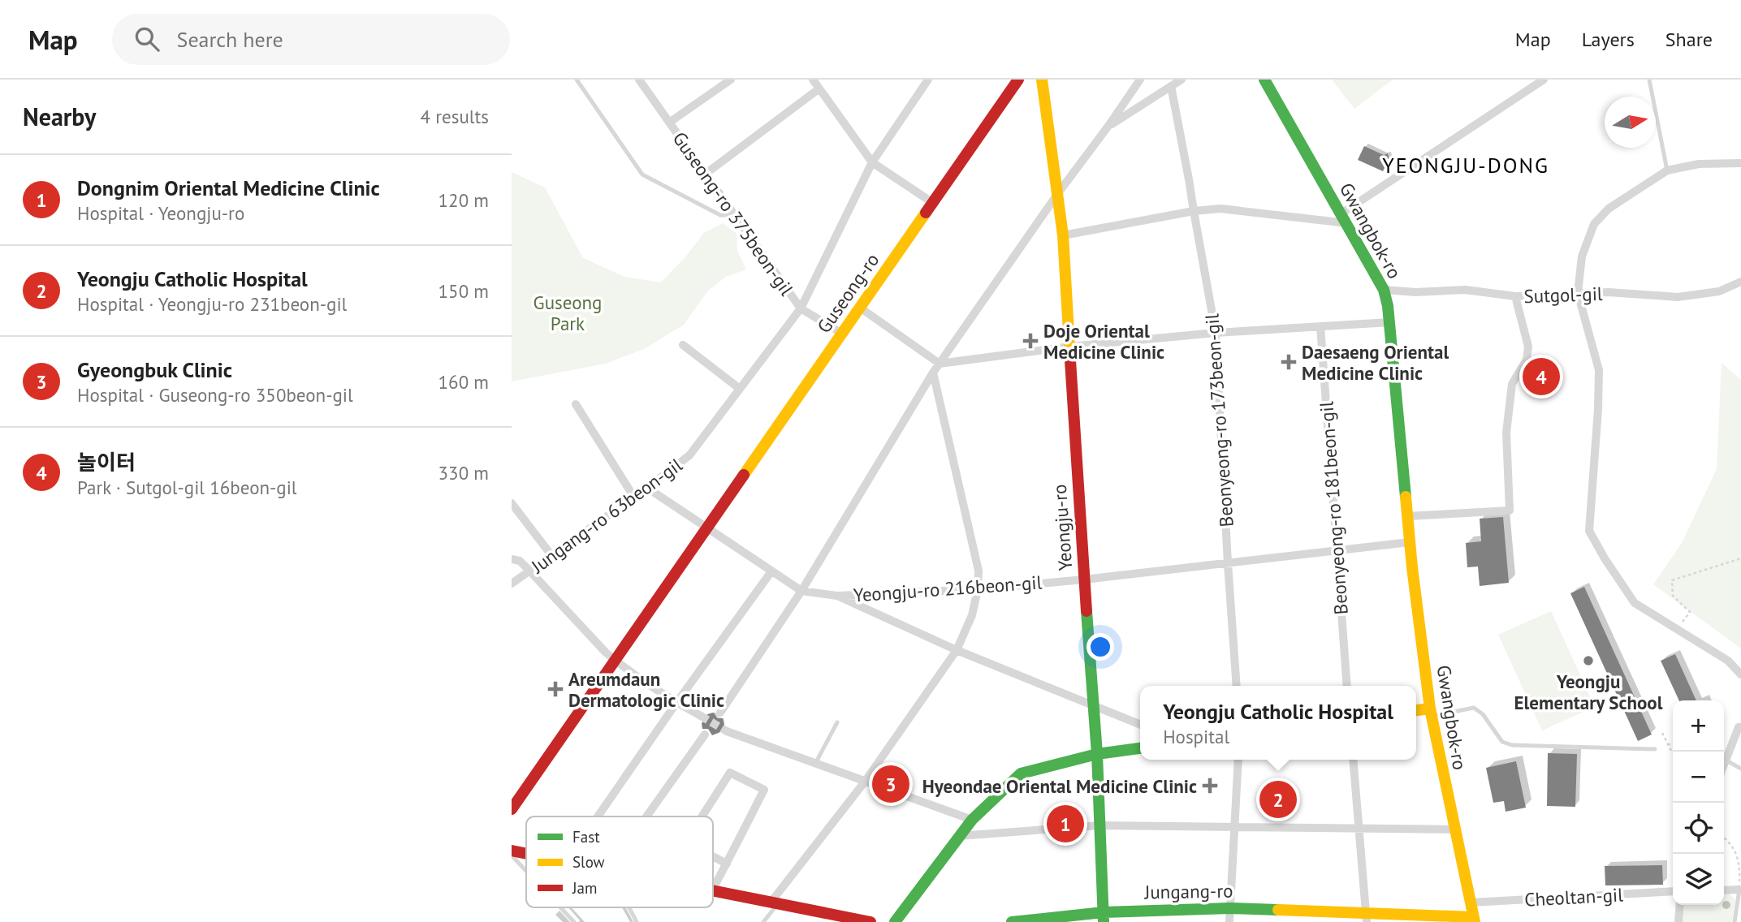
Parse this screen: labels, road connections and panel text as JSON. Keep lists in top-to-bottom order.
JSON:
{
  "streets": {
    "street": [
      "Guseong-ro 375beon-gil",
      "Gwangbok-ro",
      "Guseong-ro",
      "Sutgol-gil",
      "Beonyeong-ro 173beon-gil",
      "Beonyeong-ro 181beon-gil",
      "Jungang-ro 63beon-gil",
      "Yeongju-ro",
      "Yeongju-ro 216beon-gil",
      "Jungang-ro",
      "Cheoltan-gil"
    ]
  },
  "crossings": [
    ["Guseong-ro 375beon-gil", "Guseong-ro"],
    ["Guseong-ro 375beon-gil", "Jungang-ro 63beon-gil"],
    ["Gwangbok-ro", "Sutgol-gil"],
    ["Gwangbok-ro", "Yeongju-ro 216beon-gil"],
    ["Gwangbok-ro", "Jungang-ro"],
    ["Gwangbok-ro", "Cheoltan-gil"],
    ["Beonyeong-ro 173beon-gil", "Yeongju-ro 216beon-gil"],
    ["Beonyeong-ro 181beon-gil", "Yeongju-ro 216beon-gil"],
    ["Yeongju-ro", "Yeongju-ro 216beon-gil"],
    ["Yeongju-ro", "Jungang-ro"]
  ],
  "districts": ["YEONGJU-DONG"],
  "parks": ["Guseong Park"],
  "places": {
    "health": [
      "Doje Oriental Medicine Clinic",
      "Daesaeng Oriental Medicine Clinic",
      "Areumdaun Dermatologic Clinic",
      "Hyeondae Oriental Medicine Clinic"
    ],
    "other": ["Yeongju Elementary School"]
  },
  "legend": ["Fast", "Slow", "Jam"],
  "north": "right",
  "page": {
    "header": "Map",
    "search": "Search here",
    "nav": ["Map", "Layers", "Share"],
    "heading": ["Nearby", "4 results"],
    "list": [
      {
        "mark": "1",
        "name": "Dongnim Oriental Medicine Clinic",
        "note": "Hospital · Yeongju-ro",
        "value": "120 m"
      },
      {
        "mark": "2",
        "name": "Yeongju Catholic Hospital",
        "note": "Hospital · Yeongju-ro 231beon-gil",
        "value": "150 m"
      },
      {
        "mark": "3",
        "name": "Gyeongbuk Clinic",
        "note": "Hospital · Guseong-ro 350beon-gil",
        "value": "160 m"
      },
      {
        "mark": "4",
        "name": "놀이터",
        "note": "Park · Sutgol-gil 16beon-gil",
        "value": "330 m"
      }
    ],
    "pins": [
      "4",
      "3",
      "2",
      "1"
    ],
    "popup": ["Yeongju Catholic Hospital", "Hospital"],
    "map_buttons": ["+", "−"]
  }
}
